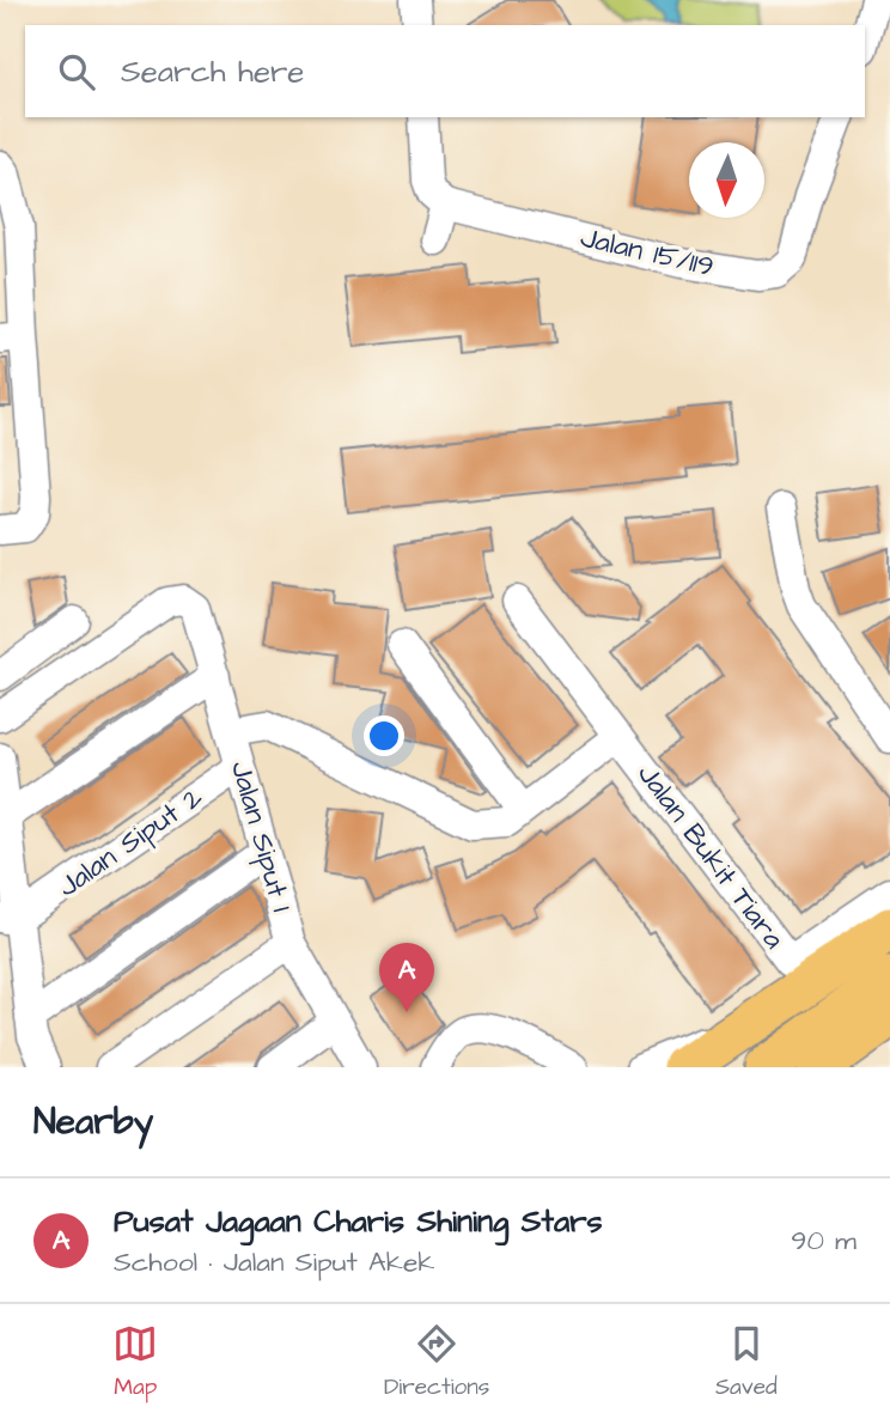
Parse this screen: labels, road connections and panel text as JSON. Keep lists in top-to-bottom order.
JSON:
{
  "streets": {
    "street": [
      "Jalan 15/119",
      "Jalan Siput 1",
      "Jalan Siput 2",
      "Jalan Bukit Tiara"
    ]
  },
  "crossings": [
    ["Jalan Siput 1", "Jalan Siput 2"],
    ["Jalan Siput 1", "Jalan Bukit Tiara"]
  ],
  "north": "bottom",
  "page": {
    "search": "Search here",
    "pins": "A",
    "heading": "Nearby",
    "list": [
      {
        "mark": "A",
        "name": "Pusat Jagaan Charis Shining Stars",
        "note": "School · Jalan Siput Akek",
        "value": "90 m"
      }
    ],
    "nav": ["Map", "Directions", "Saved"]
  }
}
